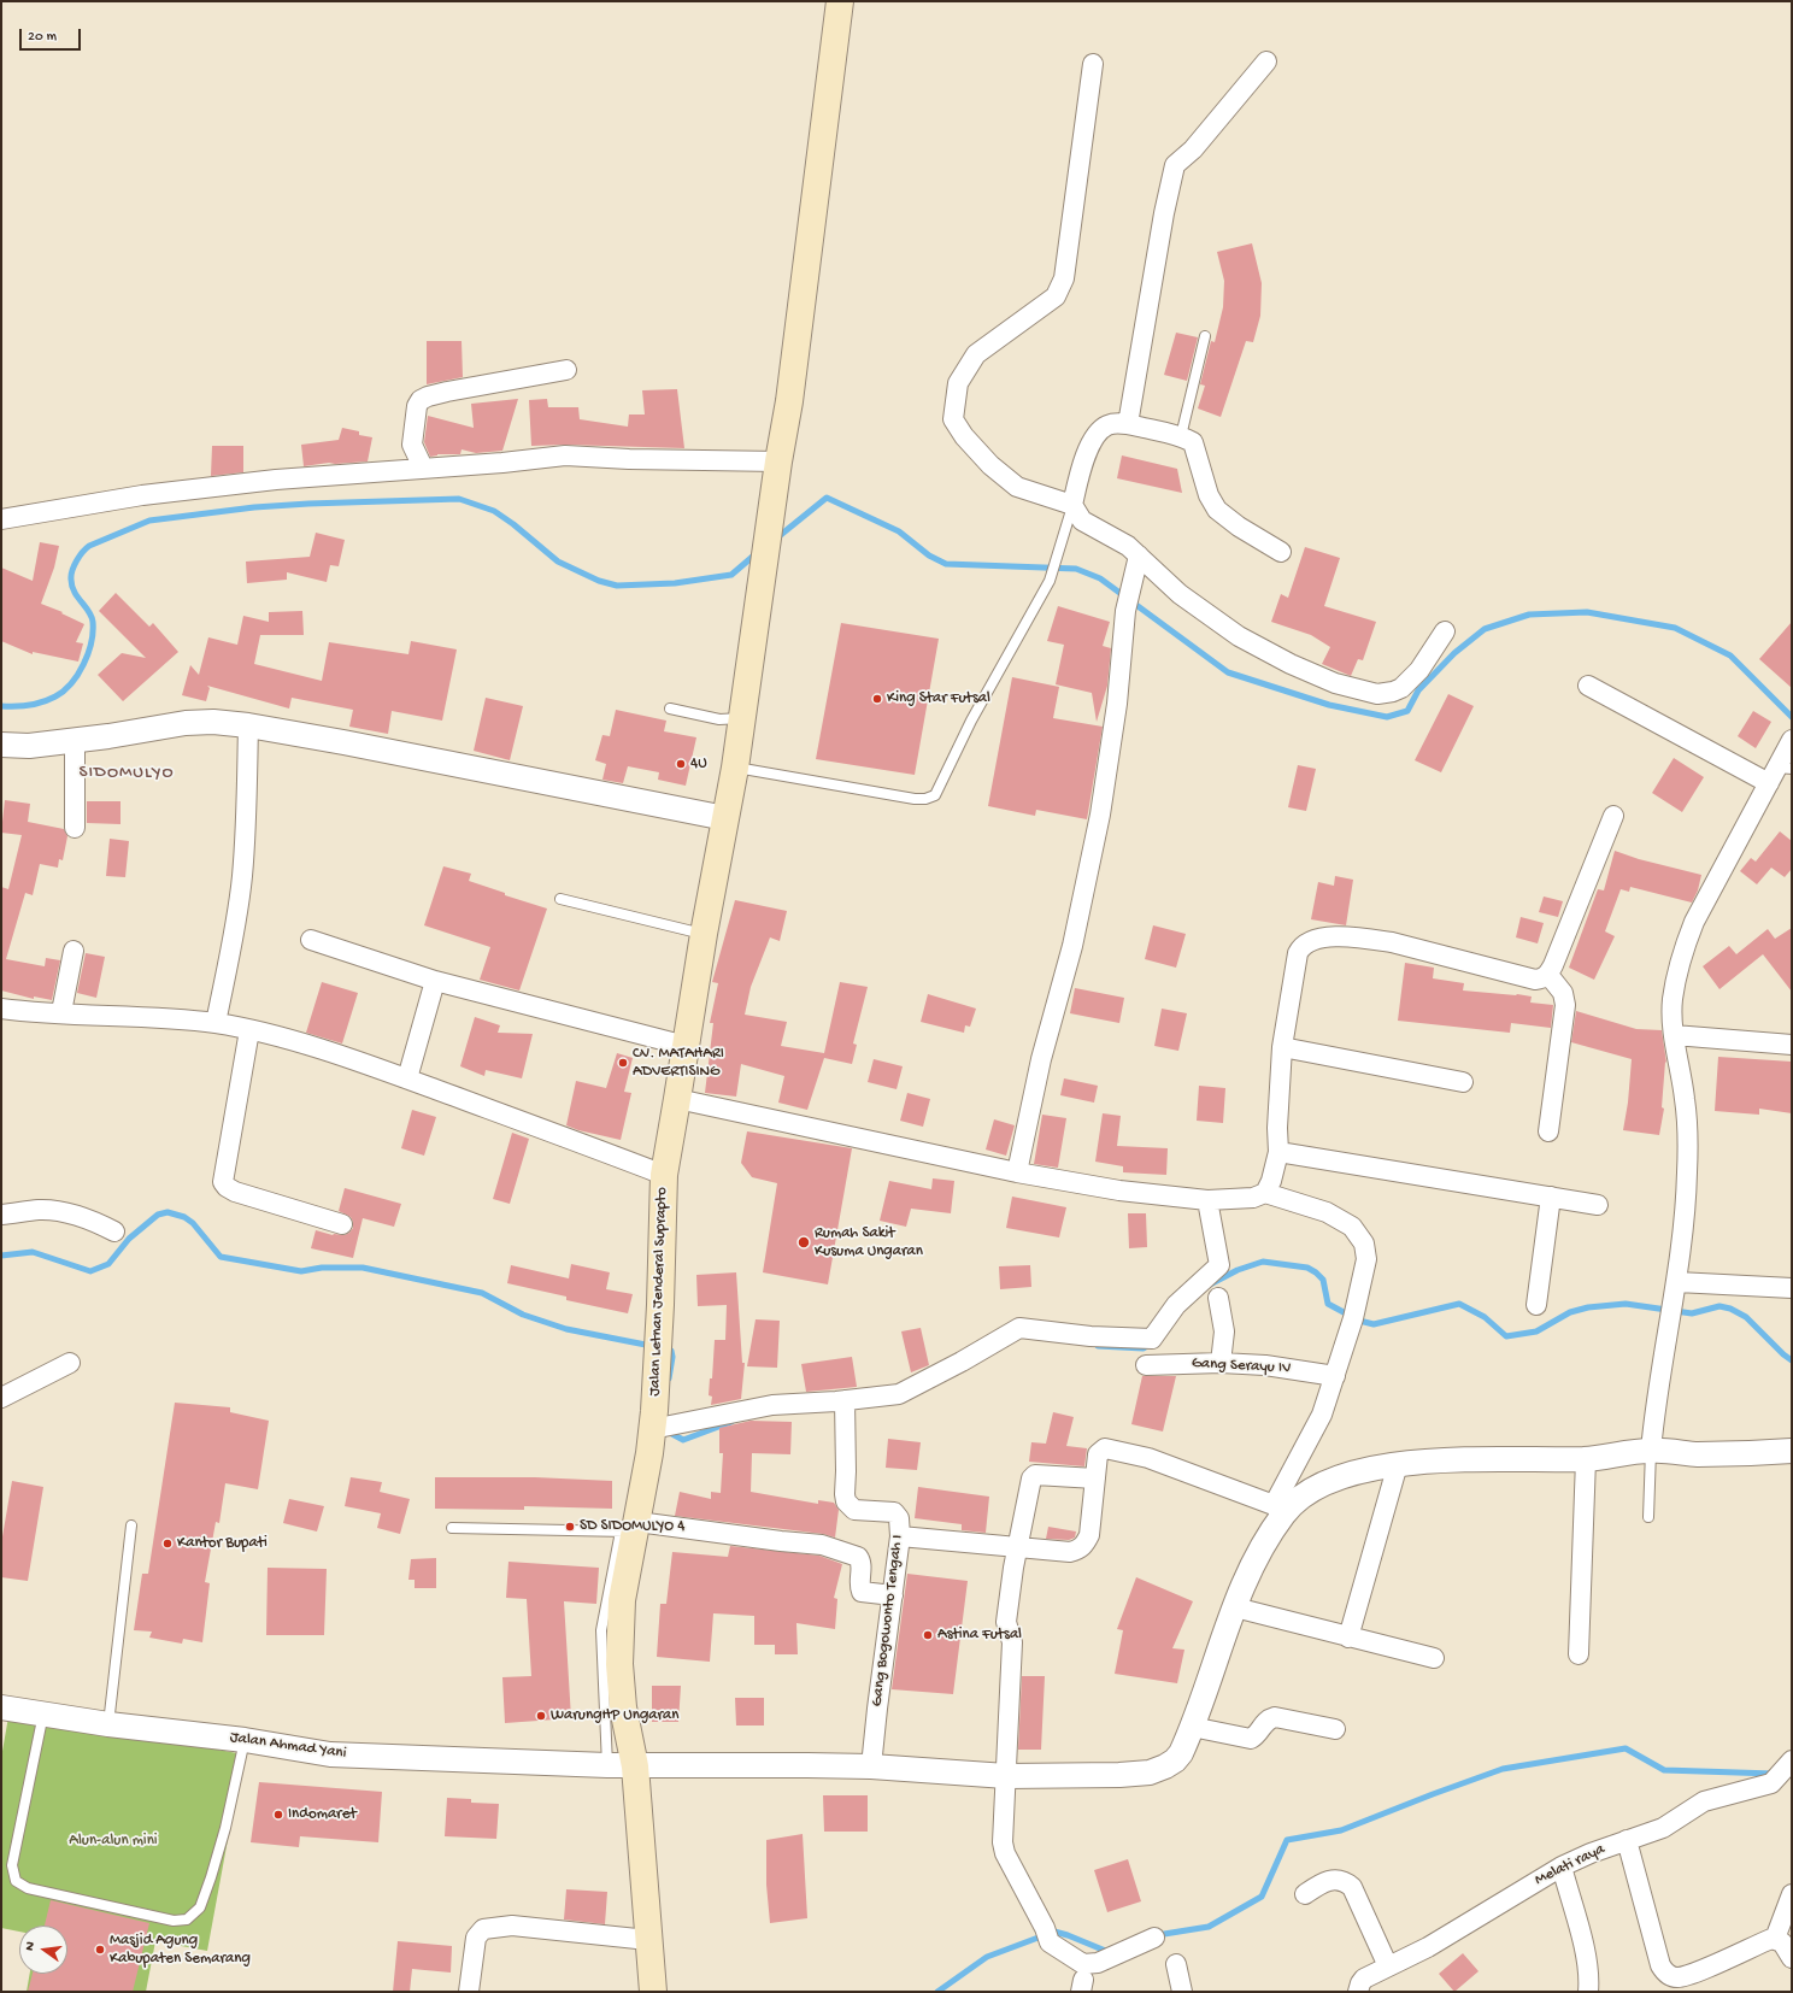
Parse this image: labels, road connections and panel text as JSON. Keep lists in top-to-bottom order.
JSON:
{
  "streets": {
    "main road": ["Jalan Letnan Jenderal Suprapto"],
    "street": [
      "Gang Serayu IV",
      "Gang Bogowonto Tengah I",
      "Jalan Ahmad Yani",
      "Melati raya"
    ]
  },
  "crossings": [
    ["Jalan Letnan Jenderal Suprapto", "Jalan Ahmad Yani"],
    ["Gang Bogowonto Tengah I", "Jalan Ahmad Yani"]
  ],
  "districts": ["SIDOMULYO"],
  "parks": ["Alun-alun mini"],
  "places": [
    "King Star Futsal",
    "4U",
    "CV. MATAHARI ADVERTISING",
    "Rumah Sakit Kusuma Ungaran",
    "SD SIDOMULYO 4",
    "Kantor Bupati",
    "Astina Futsal",
    "WarungHP Ungaran",
    "Indomaret",
    "Masjid Agung Kabupaten Semarang"
  ],
  "scale_bar": "20 m",
  "north": "left"
}
